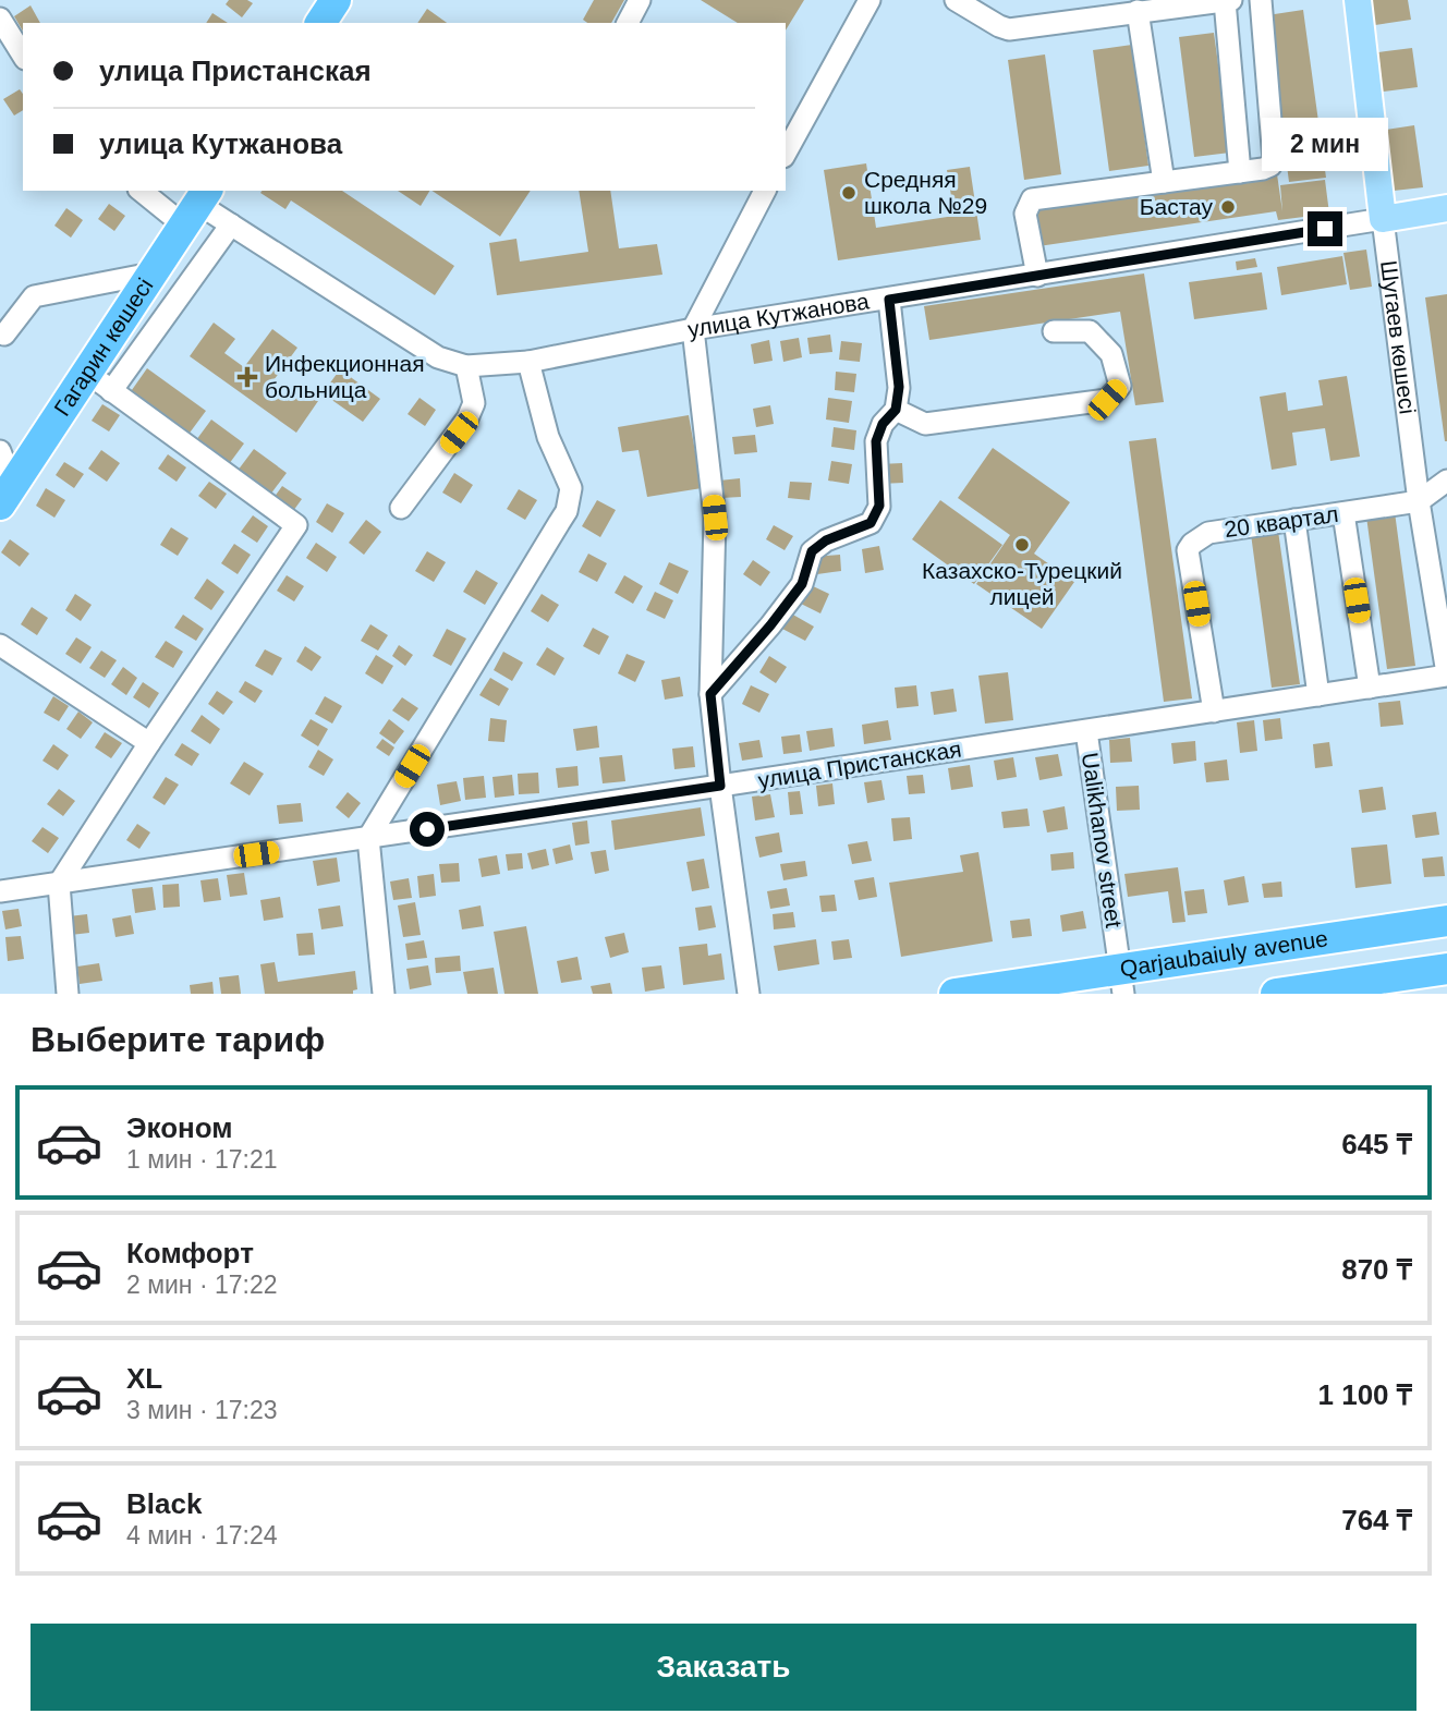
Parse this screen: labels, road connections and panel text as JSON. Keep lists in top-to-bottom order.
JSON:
{
  "streets": {
    "highway": ["Гагарин көшесі", "Qarjaubaiuly avenue"],
    "main road": ["улица Кутжанова", "Шугаев көшесі"],
    "street": ["20 квартал", "улица Пристанская", "Ualikhanov street"]
  },
  "crossings": [
    ["улица Кутжанова", "Шугаев көшесі"],
    ["улица Кутжанова", "Гагарин көшесі"],
    ["Шугаев көшесі", "20 квартал"],
    ["Шугаев көшесі", "улица Пристанская"],
    ["20 квартал", "улица Пристанская"],
    ["улица Пристанская", "Ualikhanov street"],
    ["Ualikhanov street", "Qarjaubaiuly avenue"]
  ],
  "places": {
    "other": ["Средняя школа №29", "Бастау", "Казахско-Турецкий лицей"],
    "health": ["Инфекционная больница"]
  },
  "page": {
    "banner": ["улица Пристанская", "улица Кутжанова"],
    "bubble": "2 мин",
    "heading": "Выберите тариф",
    "list": [
      {
        "name": "Эконом",
        "note": "1 мин · 17:21",
        "value": "645 ₸"
      },
      {
        "name": "Комфорт",
        "note": "2 мин · 17:22",
        "value": "870 ₸"
      },
      {
        "name": "XL",
        "note": "3 мин · 17:23",
        "value": "1 100 ₸"
      },
      {
        "name": "Black",
        "note": "4 мин · 17:24",
        "value": "764 ₸"
      }
    ],
    "buttons": "Заказать"
  }
}
